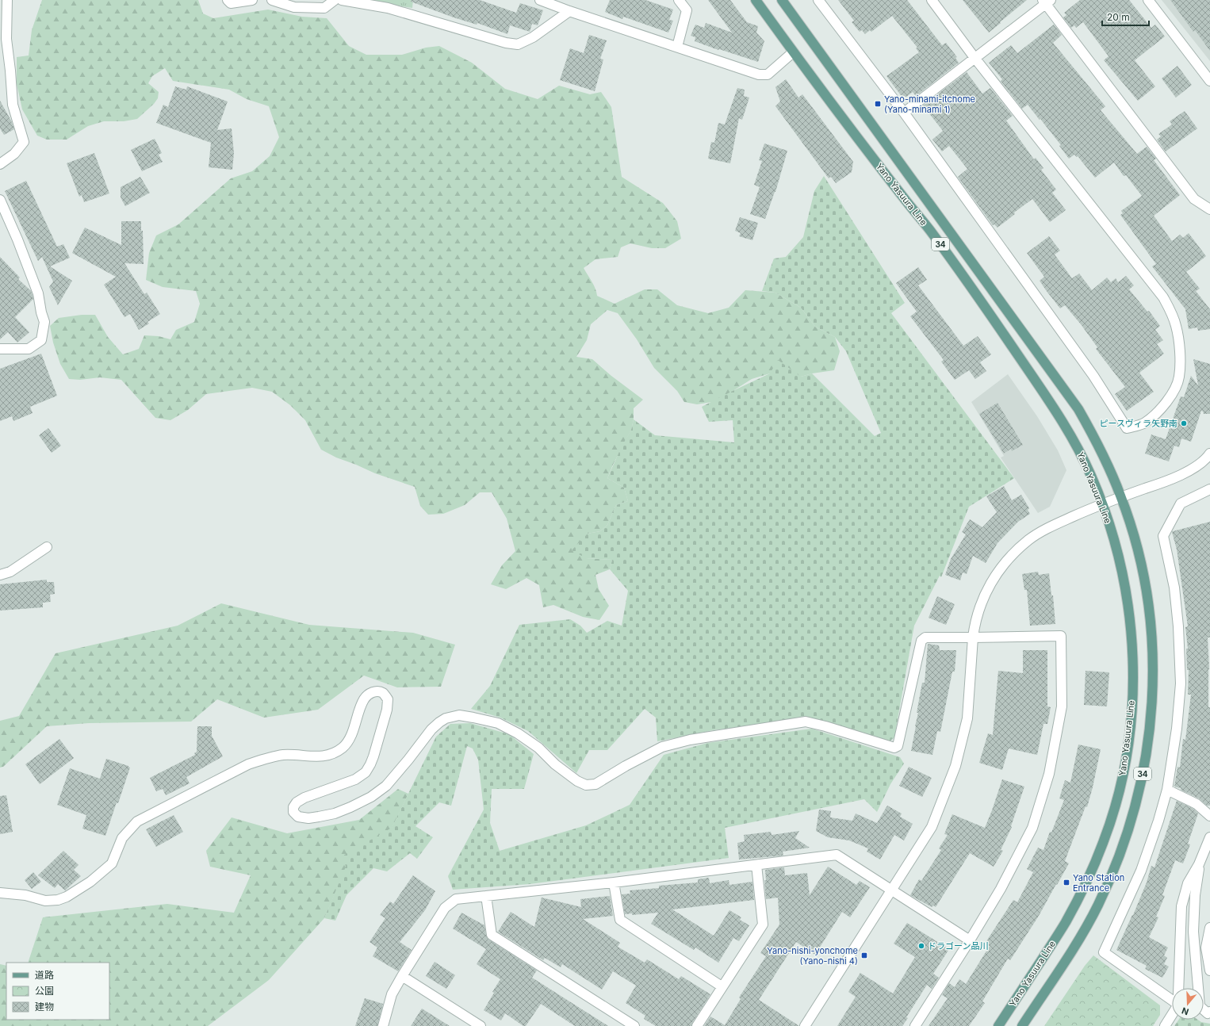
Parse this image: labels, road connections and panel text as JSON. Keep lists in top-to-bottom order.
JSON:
{
  "streets": {
    "main road": ["Yano Yasuura Line", "34"]
  },
  "places": {
    "transit": ["Yano-minami-itchome (Yano-minami 1)", "Yano Station Entrance", "Yano-nishi-yonchome (Yano-nishi 4)"],
    "other": ["ピースヴィラ矢野南", "ドラゴーン品川"]
  },
  "legend": ["道路", "公園", "建物"],
  "scale_bar": "20 m",
  "north": "bottom"
}
